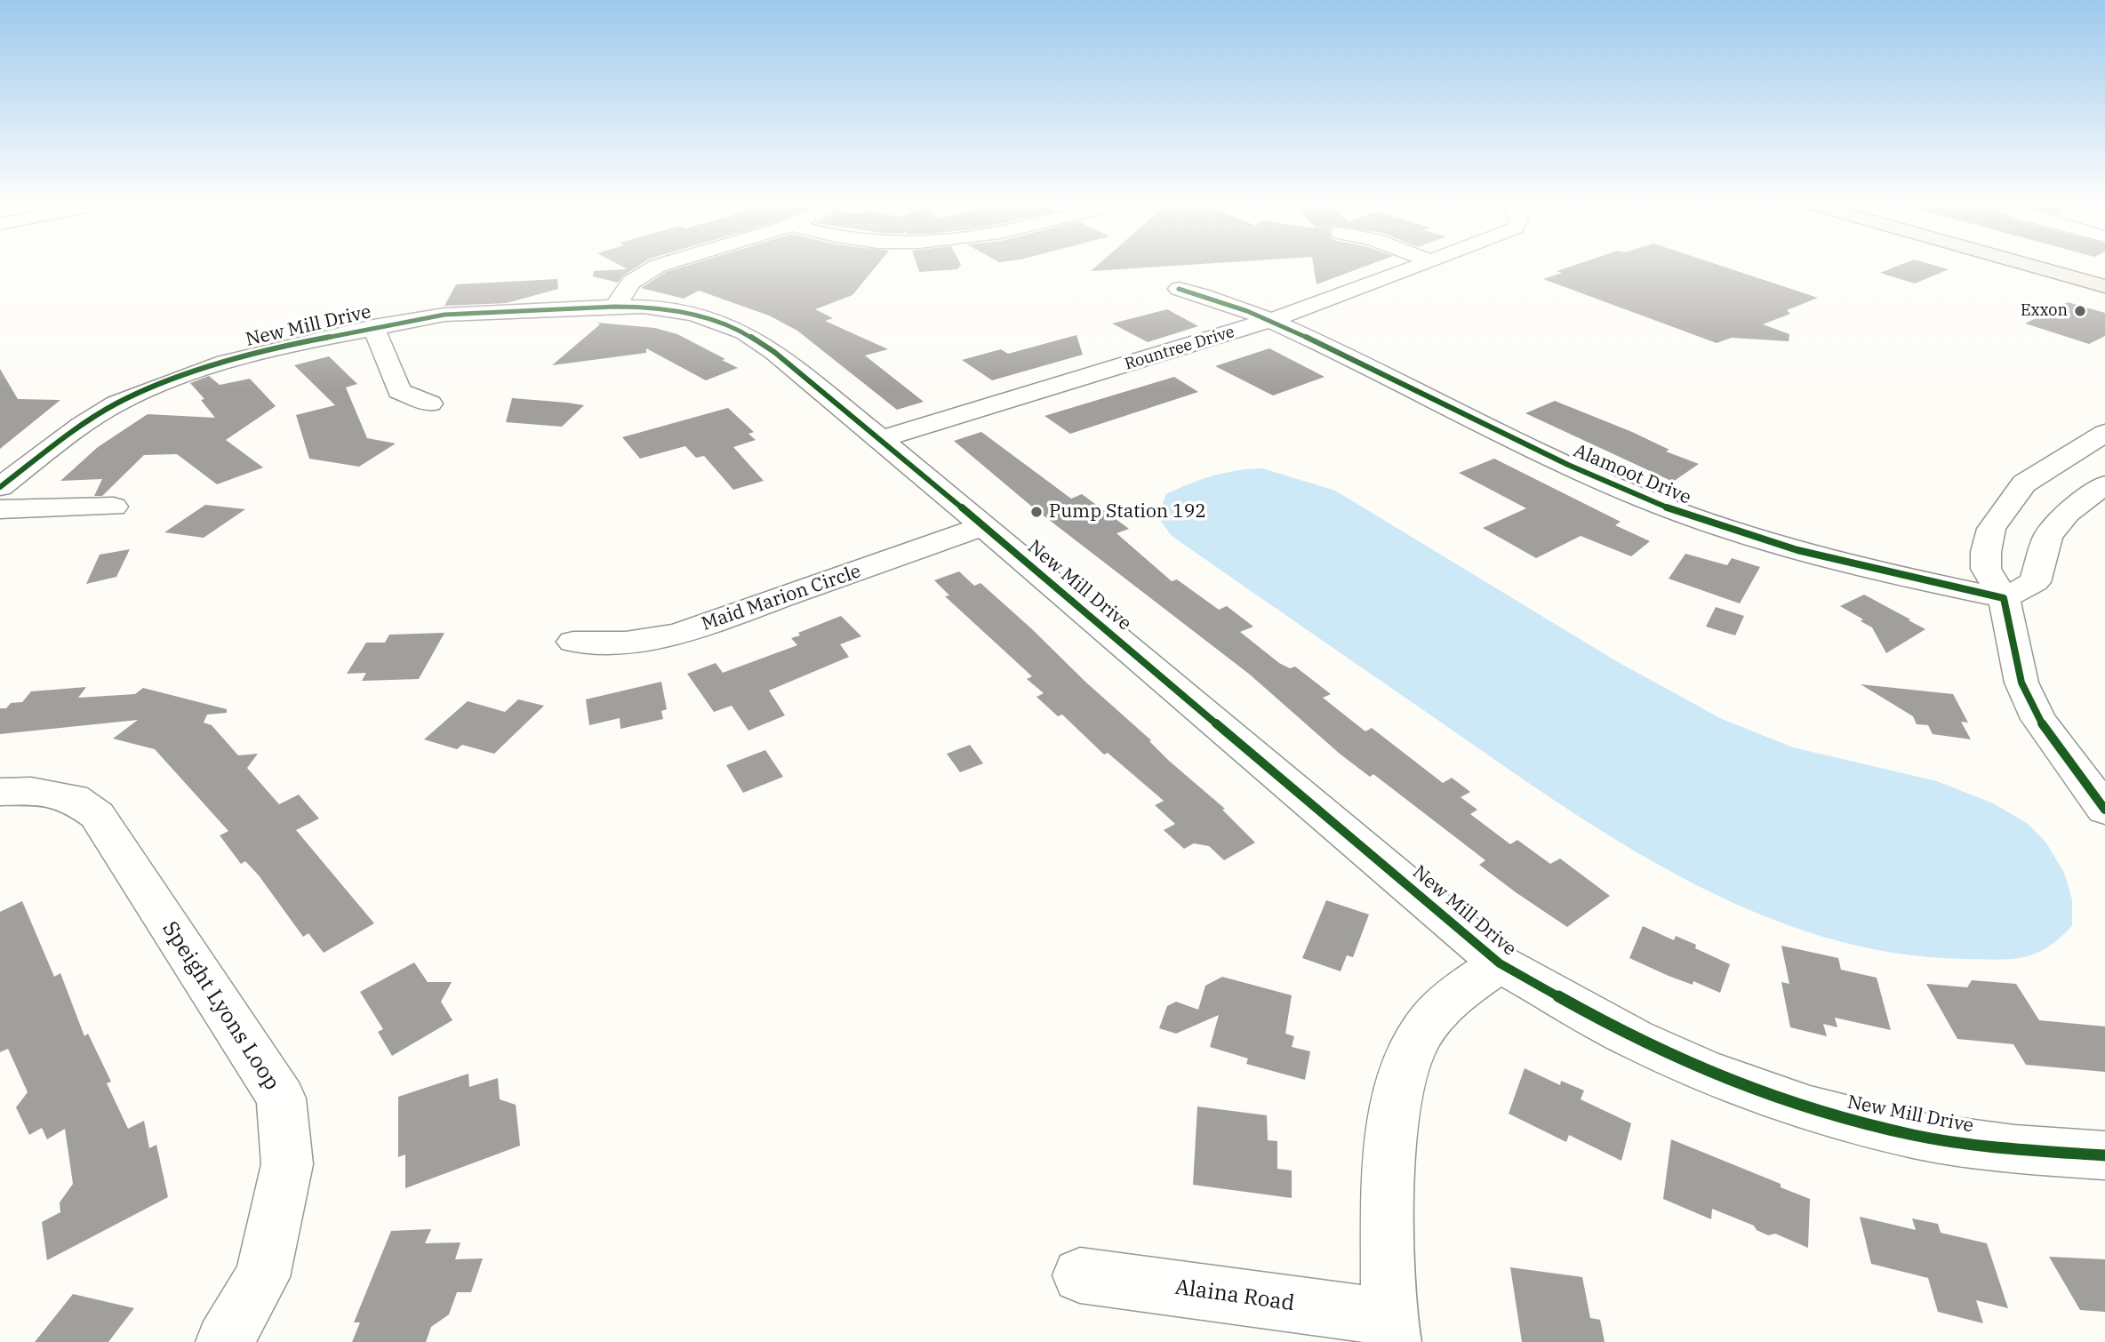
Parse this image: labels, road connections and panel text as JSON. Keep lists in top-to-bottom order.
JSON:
{
  "streets": {
    "street": [
      "New Mill Drive",
      "Rountree Drive",
      "Alamoot Drive",
      "Maid Marion Circle",
      "Speight Lyons Loop",
      "Alaina Road"
    ]
  },
  "crossings": [
    ["New Mill Drive", "Rountree Drive"],
    ["New Mill Drive", "Maid Marion Circle"],
    ["New Mill Drive", "Alaina Road"],
    ["Rountree Drive", "Alamoot Drive"]
  ],
  "places": ["Exxon", "Pump Station 192"]
}
